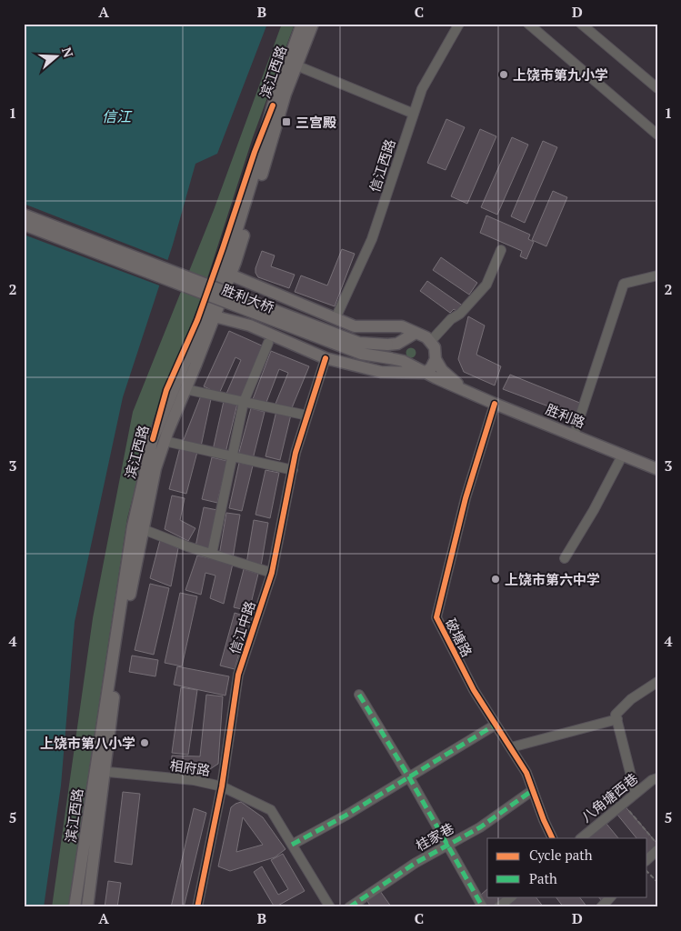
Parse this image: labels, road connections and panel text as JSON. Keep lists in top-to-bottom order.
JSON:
{
  "streets": {
    "main road": ["滨江西路", "胜利大桥", "胜利路"],
    "street": [
      "信江西路",
      "信江中路",
      "破塘路",
      "相府路",
      "八角塘西巷",
      "桂家巷"
    ]
  },
  "crossings": [
    ["滨江西路", "相府路"],
    ["胜利大桥", "胜利路"],
    ["胜利路", "破塘路"],
    ["信江中路", "相府路"],
    ["破塘路", "桂家巷"]
  ],
  "water": ["信江"],
  "places": {
    "other": ["上饶市第九小学", "上饶市第六中学", "上饶市第八小学"],
    "transit": ["三宫殿"]
  },
  "legend": ["Cycle path", "Path"],
  "north": "right",
  "grid": {
    "columns": [
      "A",
      "B",
      "C",
      "D"
    ],
    "rows": [
      "1",
      "2",
      "3",
      "4",
      "5"
    ]
  }
}
